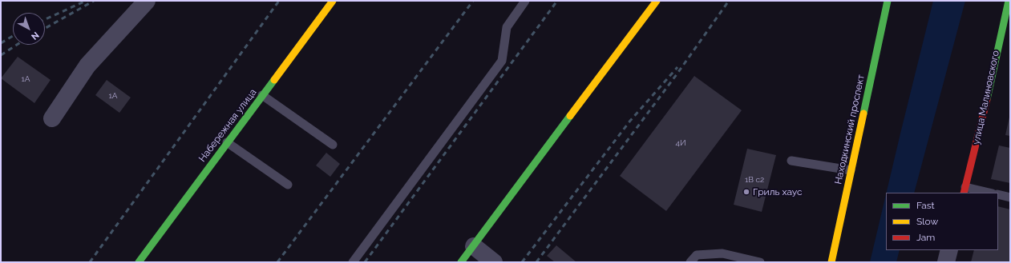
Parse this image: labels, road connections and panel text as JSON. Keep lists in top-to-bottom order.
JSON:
{
  "streets": {
    "main road": ["улица Малиновского", "Набережная улица", "Находкинский проспект"]
  },
  "places": ["Гриль хаус"],
  "house_numbers": [
    "1А",
    "1А",
    "4И",
    "1В с2"
  ],
  "legend": ["Fast", "Slow", "Jam"],
  "north": "bottom right"
}
